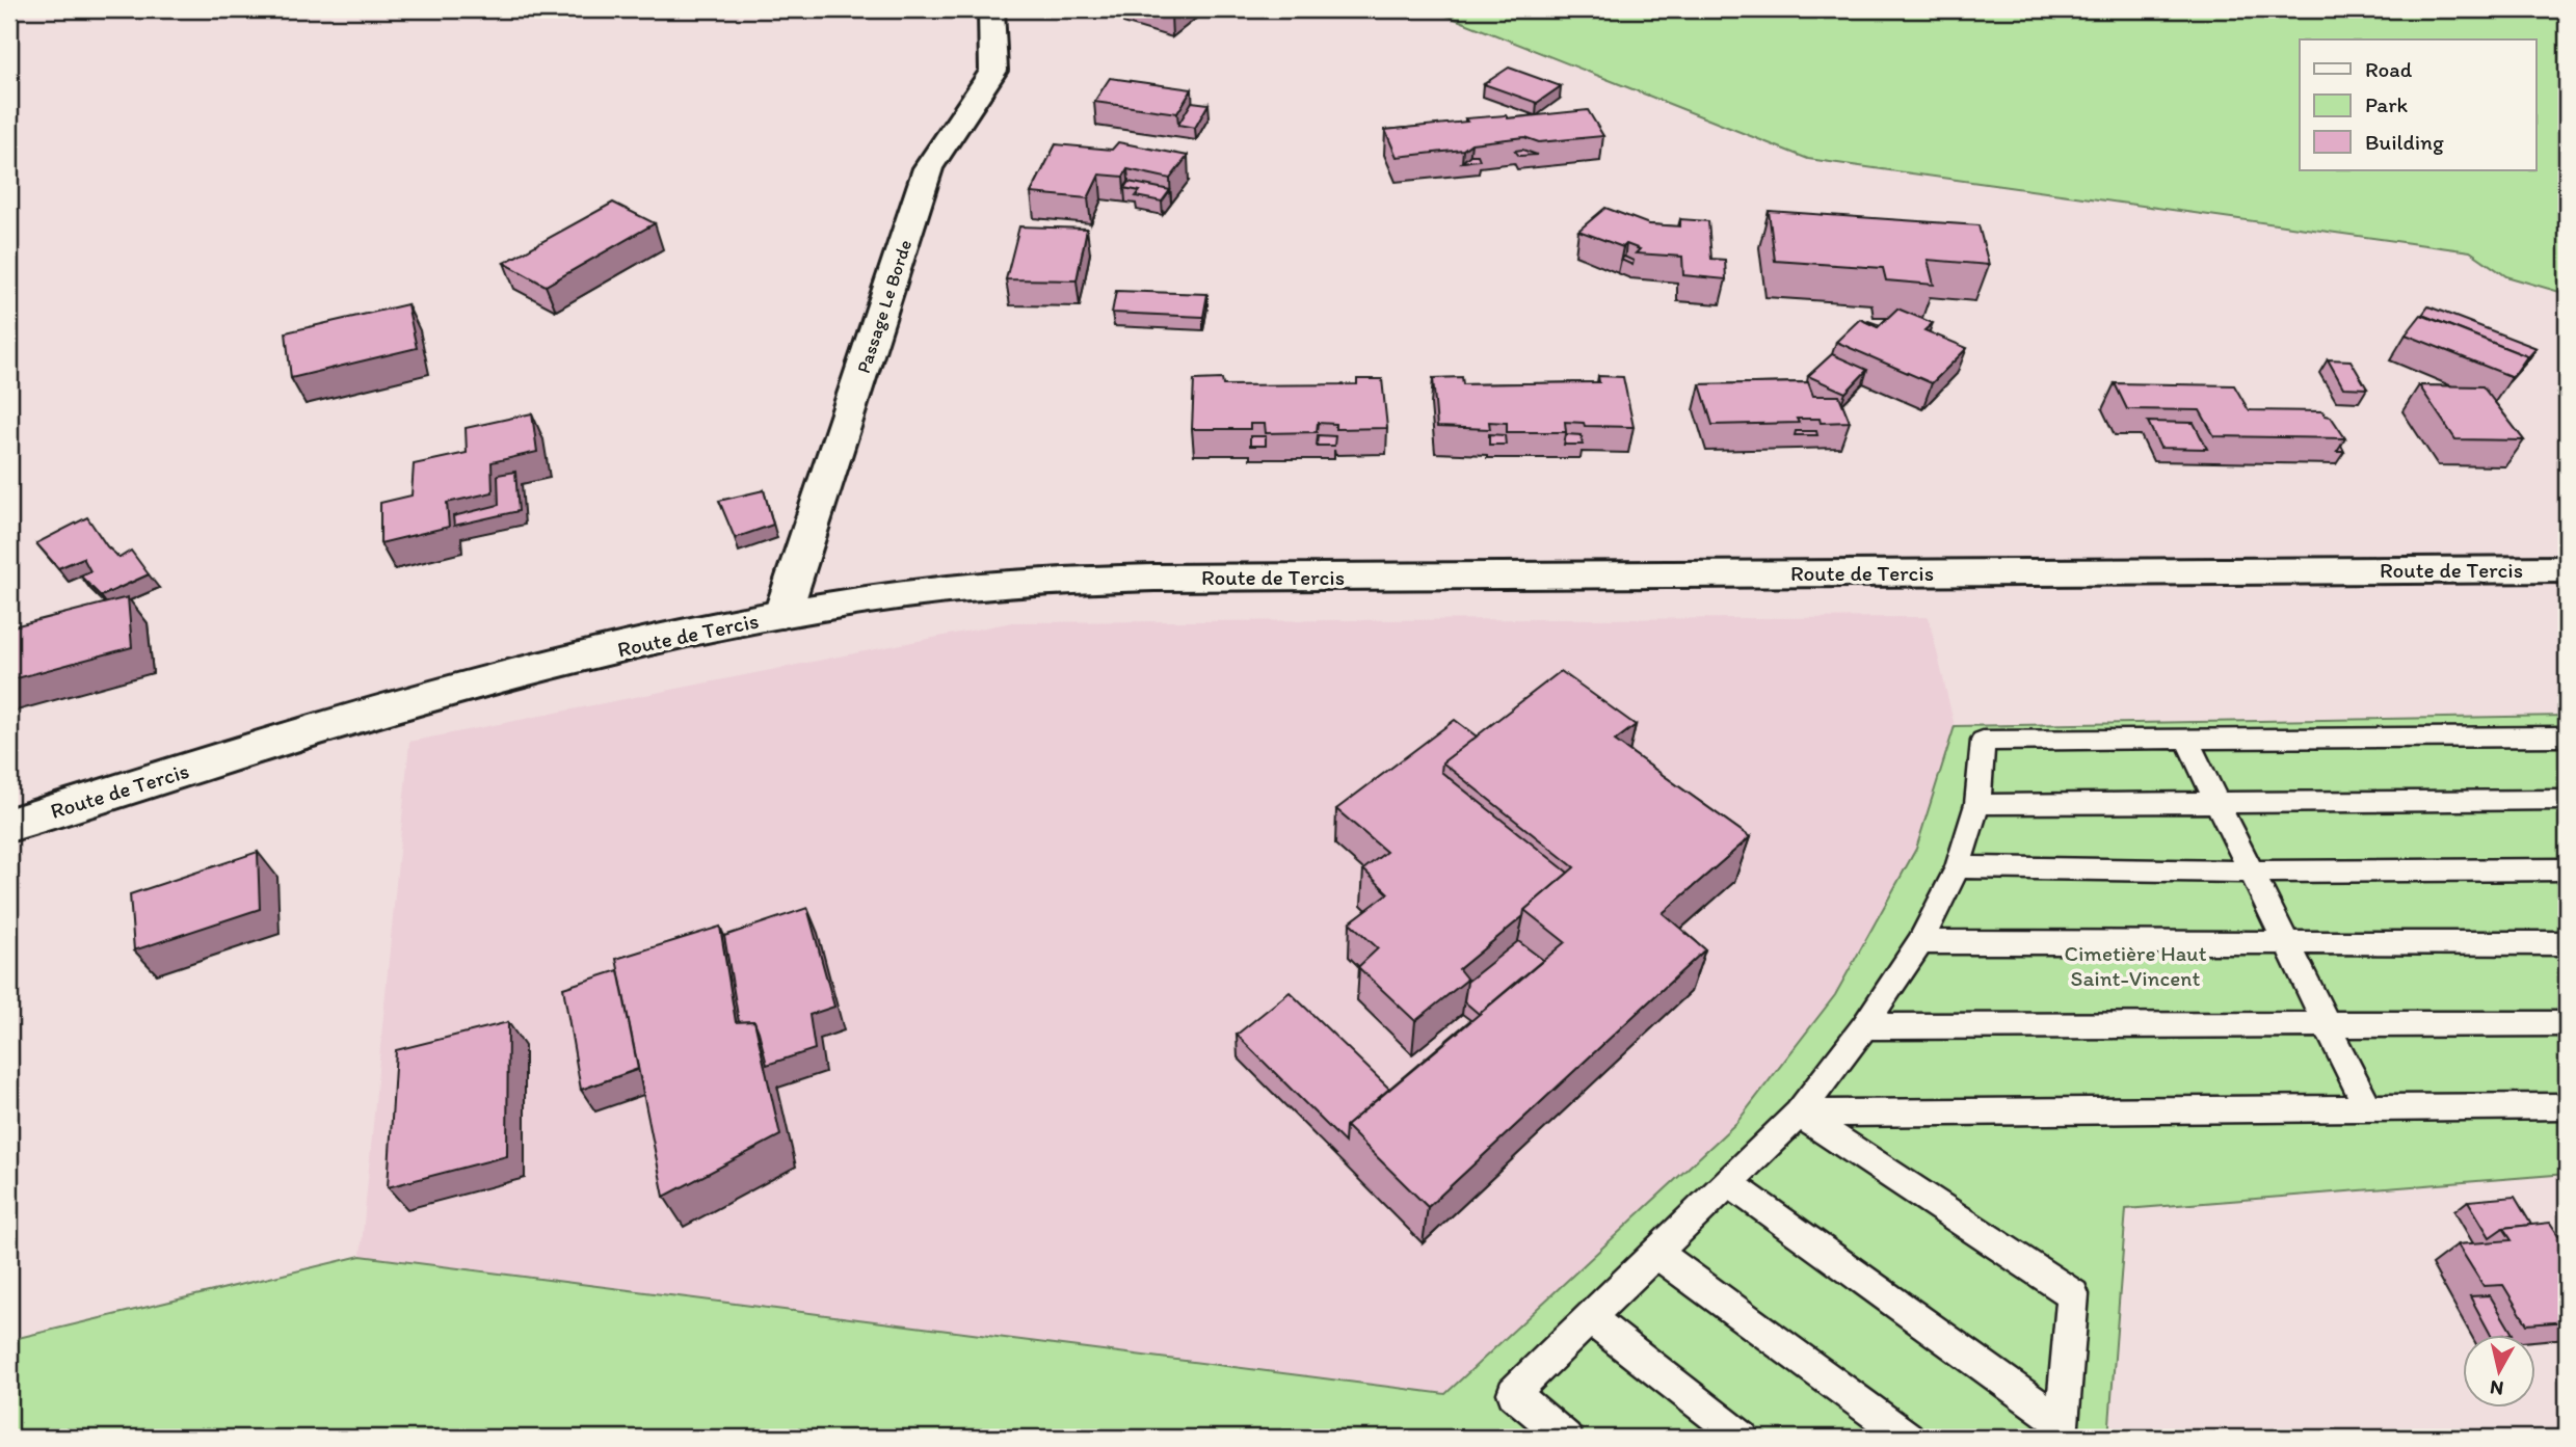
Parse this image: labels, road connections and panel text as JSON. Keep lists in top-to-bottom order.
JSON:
{
  "streets": {
    "main road": ["Passage Le Borde", "Route de Tercis"]
  },
  "crossings": [
    ["Passage Le Borde", "Route de Tercis"]
  ],
  "parks": ["Cimetière Haut Saint-Vincent"],
  "legend": ["Road", "Park", "Building"],
  "north": "bottom"
}
